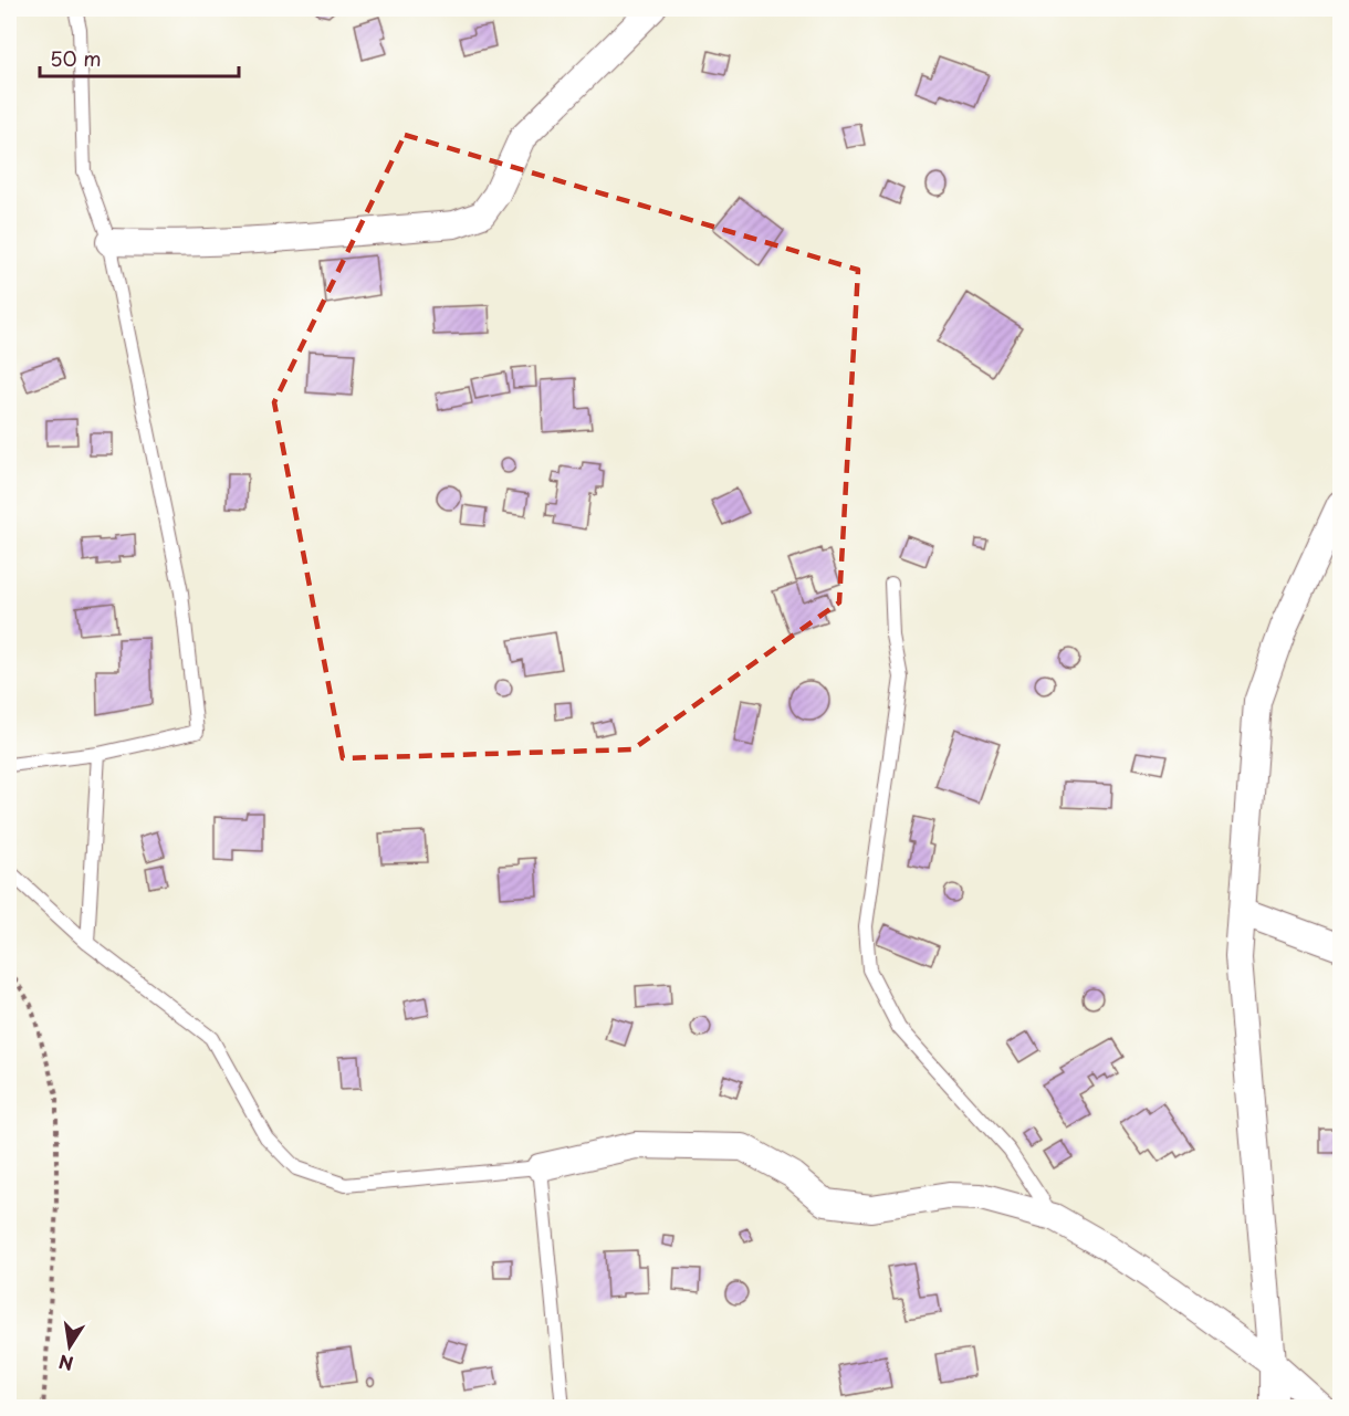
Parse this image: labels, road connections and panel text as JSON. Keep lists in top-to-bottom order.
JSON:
{
  "scale_bar": "50 m",
  "north": "bottom"
}
